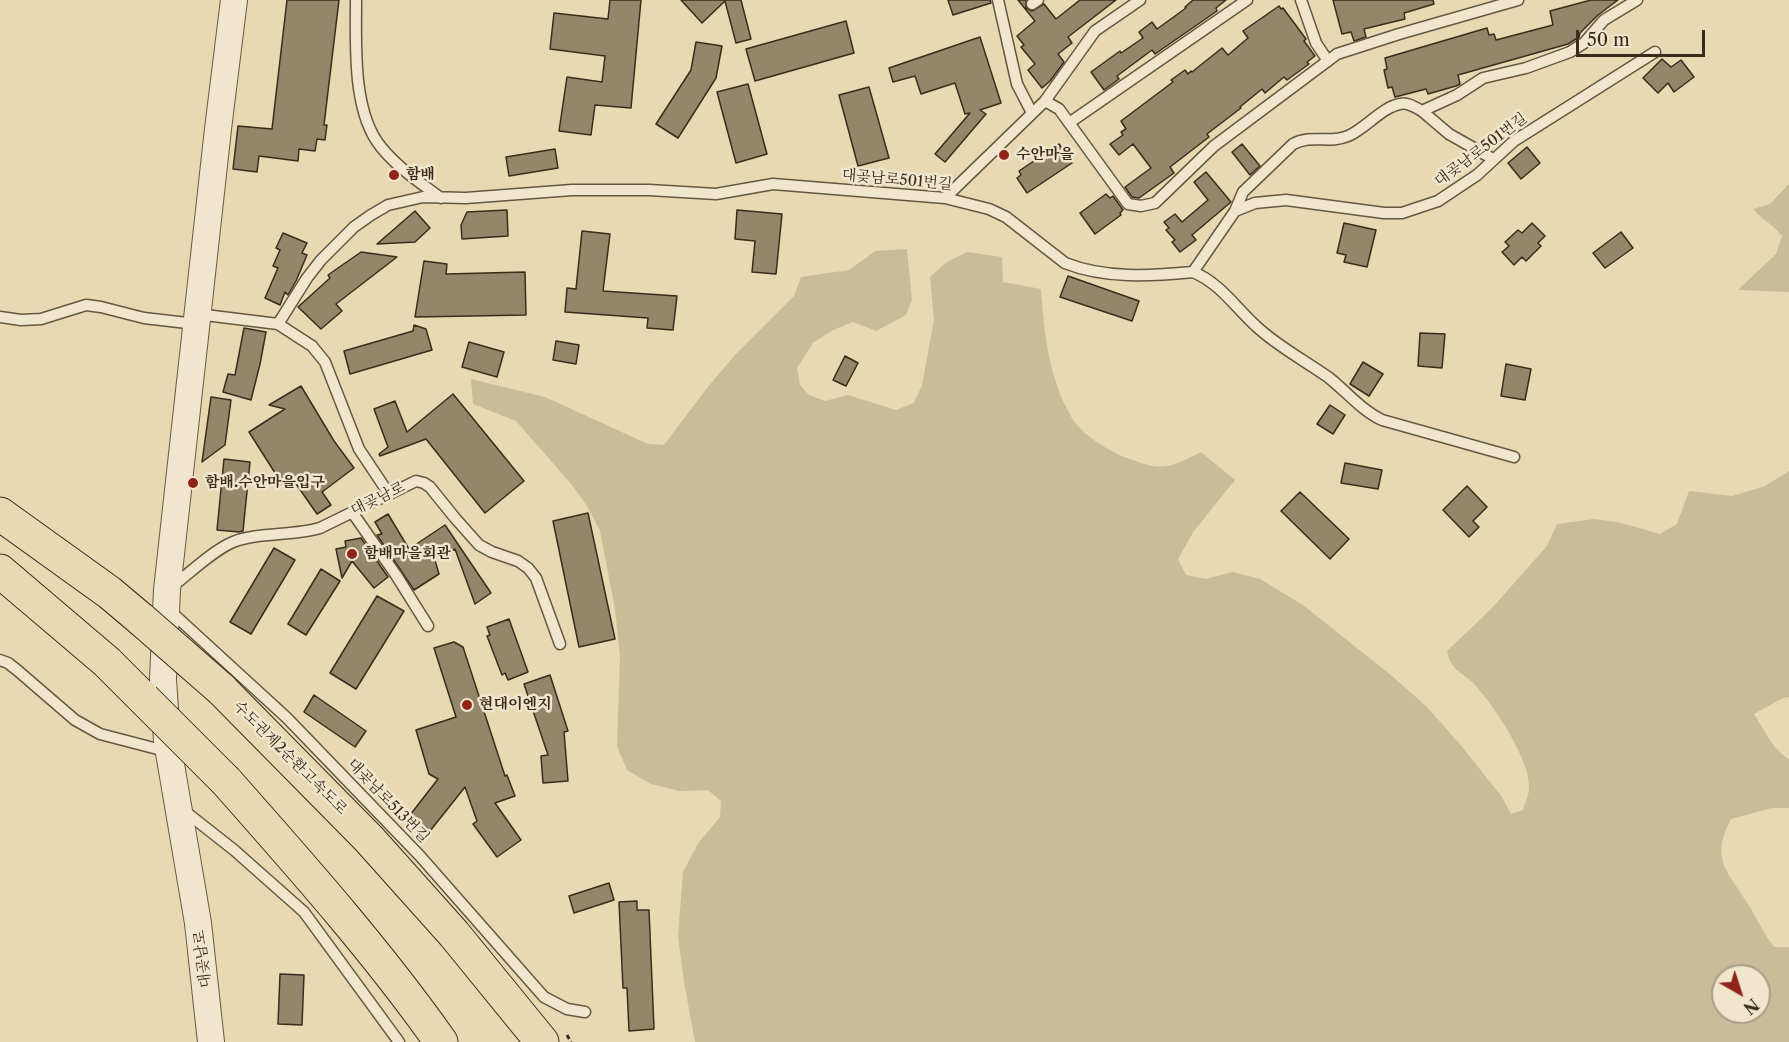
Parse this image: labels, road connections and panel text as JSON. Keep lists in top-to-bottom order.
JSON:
{
  "streets": {
    "highway": ["수도권제2순환고속도로"],
    "street": ["대곶남로"],
    "lane": ["대곶남로501번길", "대곶남로513번길"]
  },
  "crossings": [
    ["대곶남로", "수도권제2순환고속도로"],
    ["대곶남로", "대곶남로513번길"],
    ["수도권제2순환고속도로", "대곶남로513번길"]
  ],
  "places": [
    "수안마을",
    "함배",
    "함배.수안마을입구",
    "함배마을회관",
    "현대이엔지"
  ],
  "scale_bar": "50 m",
  "north": "bottom right"
}
